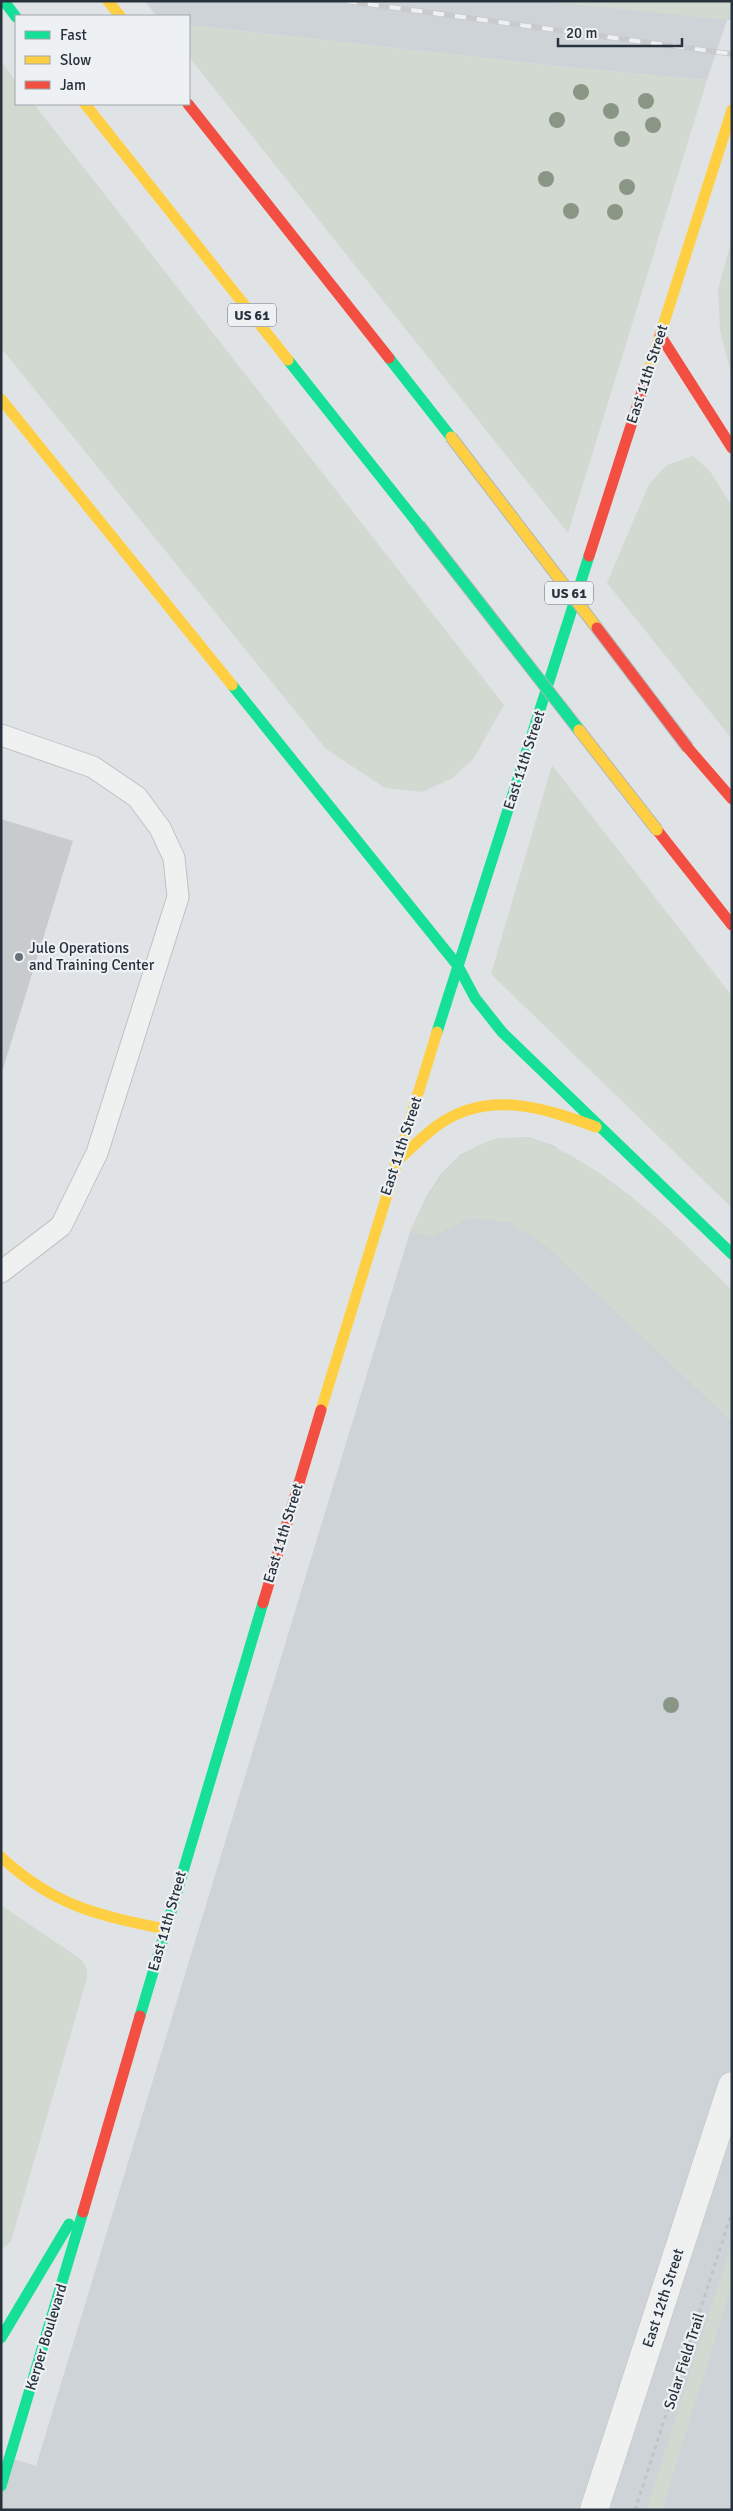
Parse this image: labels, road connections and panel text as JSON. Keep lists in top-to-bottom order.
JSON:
{
  "streets": {
    "main road": ["US 61", "East 11th Street", "Kerper Boulevard"],
    "street": ["East 12th Street"],
    "path": ["Solar Field Trail"]
  },
  "crossings": [
    ["East 11th Street", "Kerper Boulevard"]
  ],
  "places": ["Jule Operations and Training Center"],
  "legend": ["Fast", "Slow", "Jam"],
  "scale_bar": "20 m"
}
